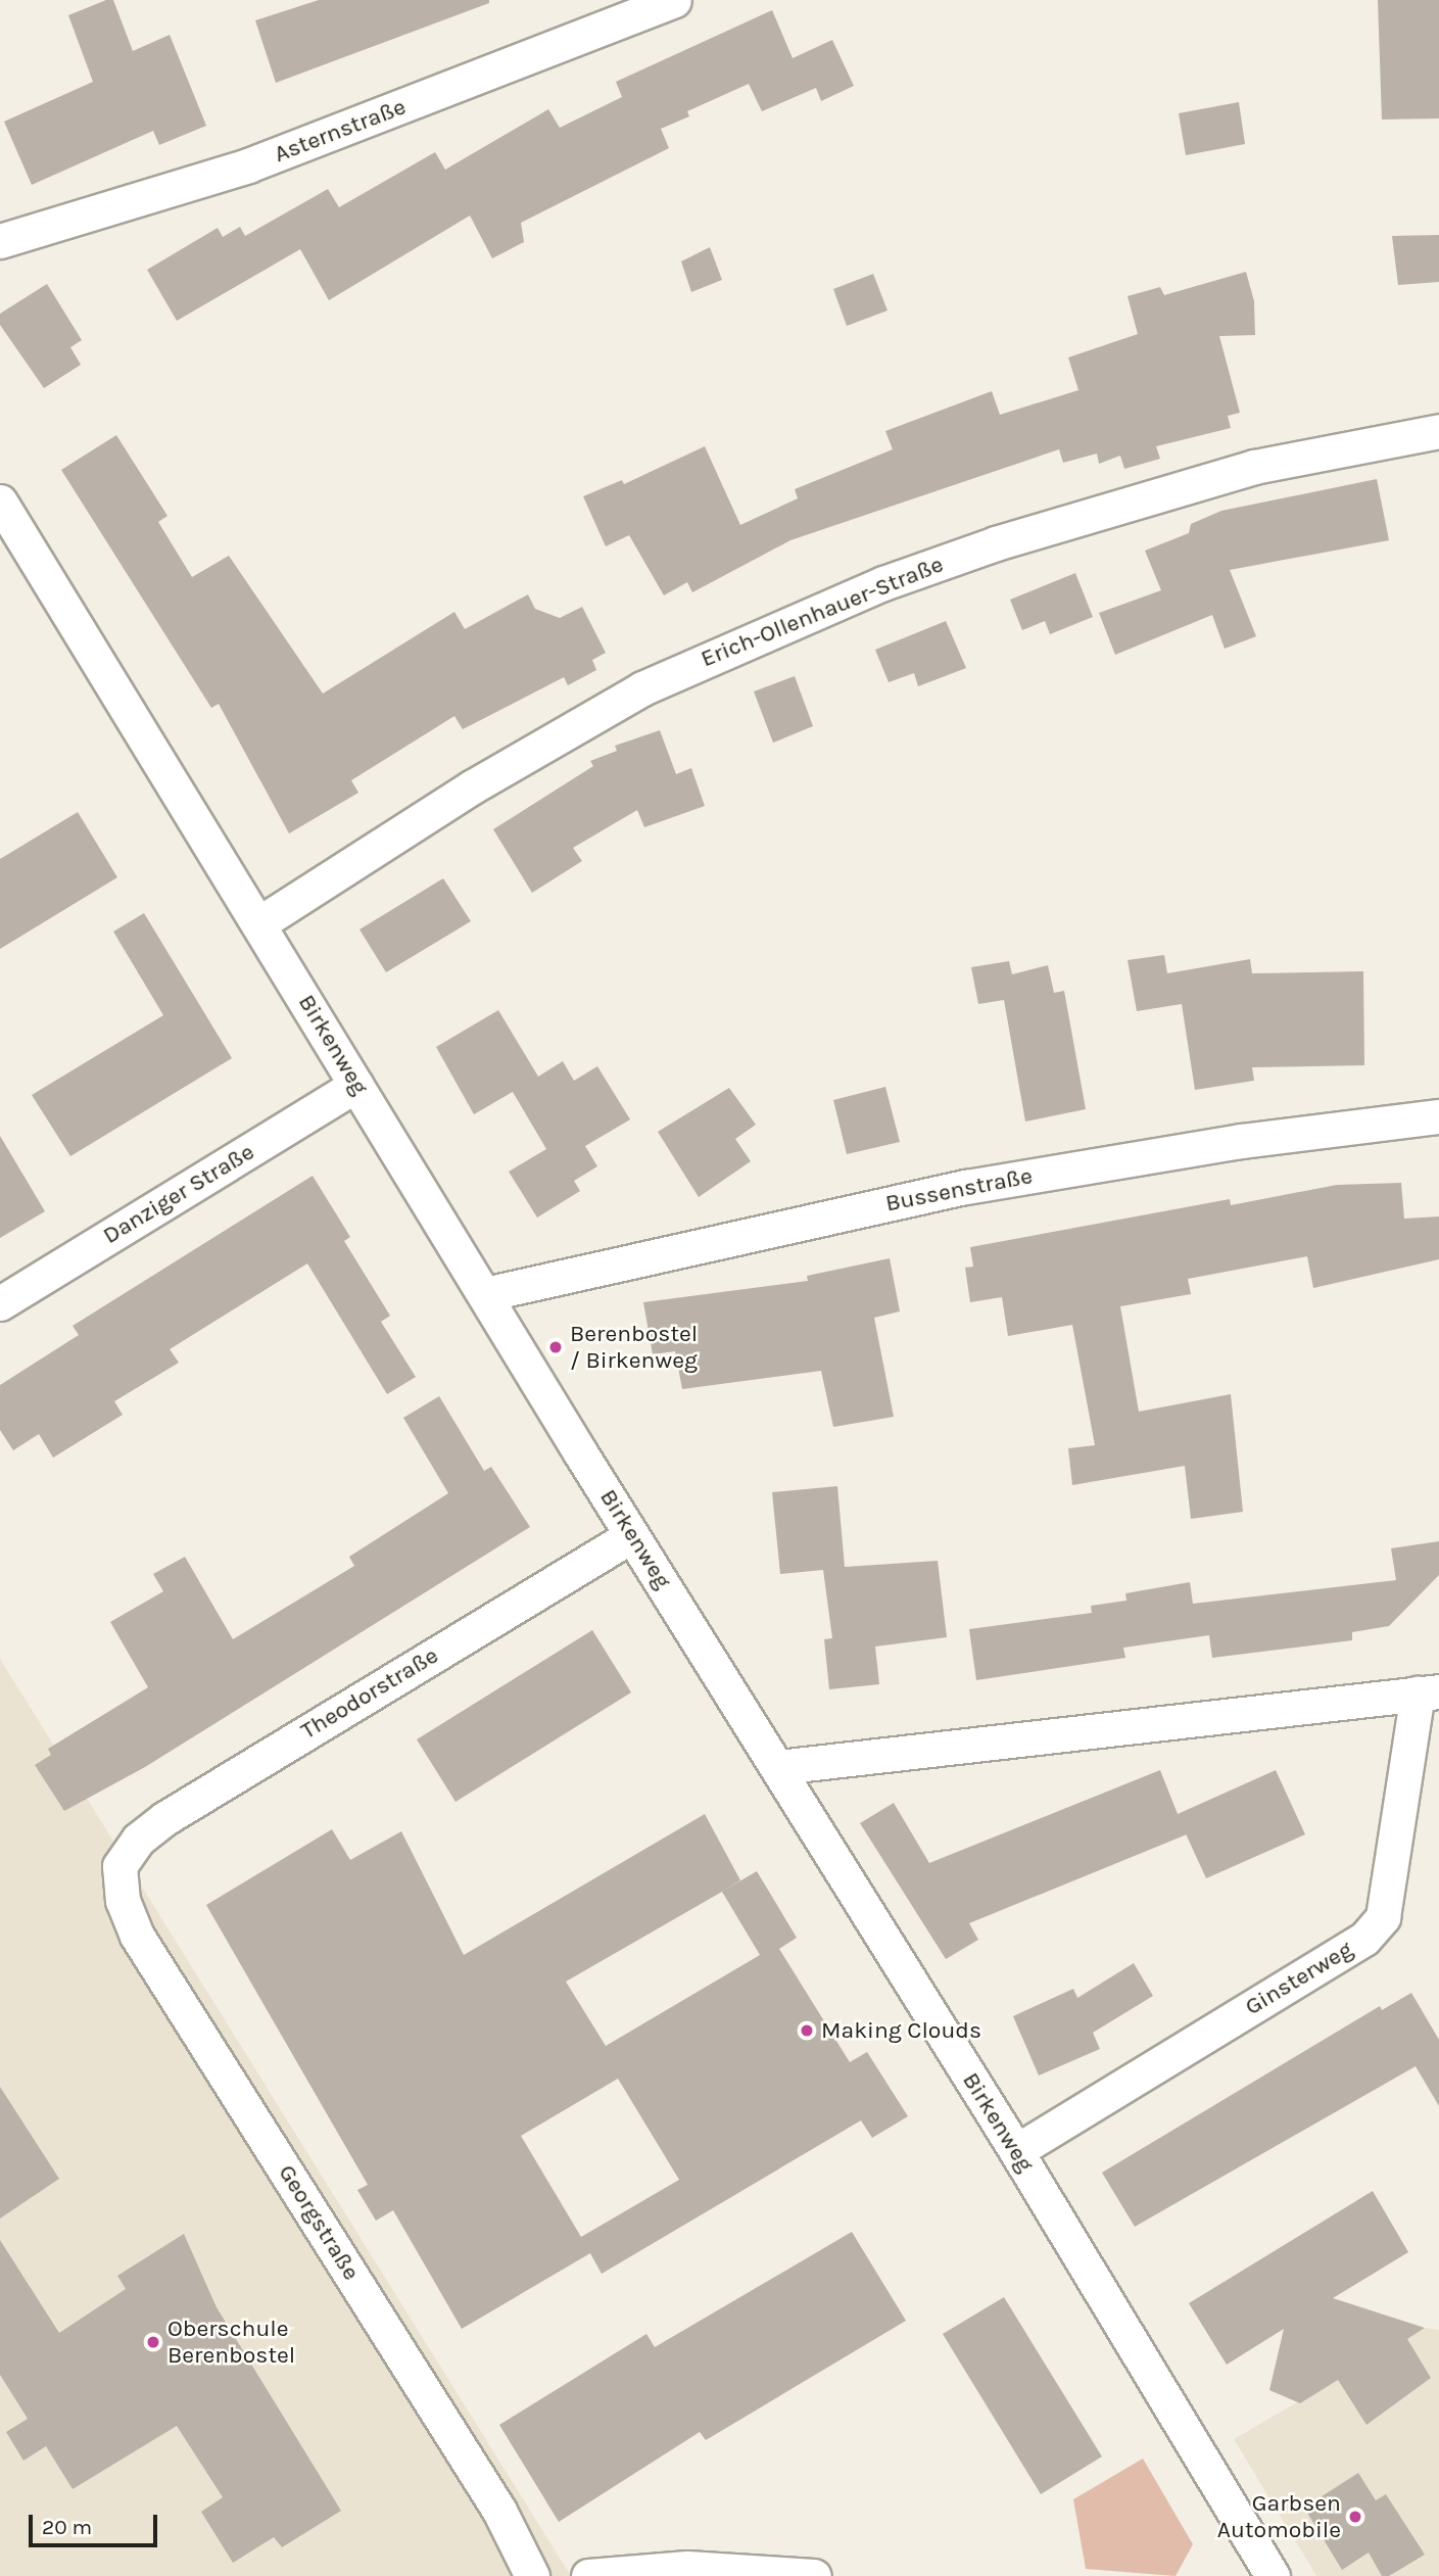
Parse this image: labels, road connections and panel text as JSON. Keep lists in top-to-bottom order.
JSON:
{
  "streets": {
    "street": [
      "Asternstraße",
      "Erich-Ollenhauer-Straße",
      "Birkenweg",
      "Bussenstraße",
      "Danziger Straße",
      "Theodorstraße",
      "Ginsterweg",
      "Georgstraße"
    ]
  },
  "crossings": [
    ["Erich-Ollenhauer-Straße", "Birkenweg"],
    ["Birkenweg", "Bussenstraße"],
    ["Birkenweg", "Danziger Straße"],
    ["Birkenweg", "Theodorstraße"],
    ["Birkenweg", "Ginsterweg"],
    ["Theodorstraße", "Georgstraße"]
  ],
  "places": [
    "Berenbostel / Birkenweg",
    "Making Clouds",
    "Oberschule Berenbostel",
    "Garbsen Automobile"
  ],
  "scale_bar": "20 m"
}
